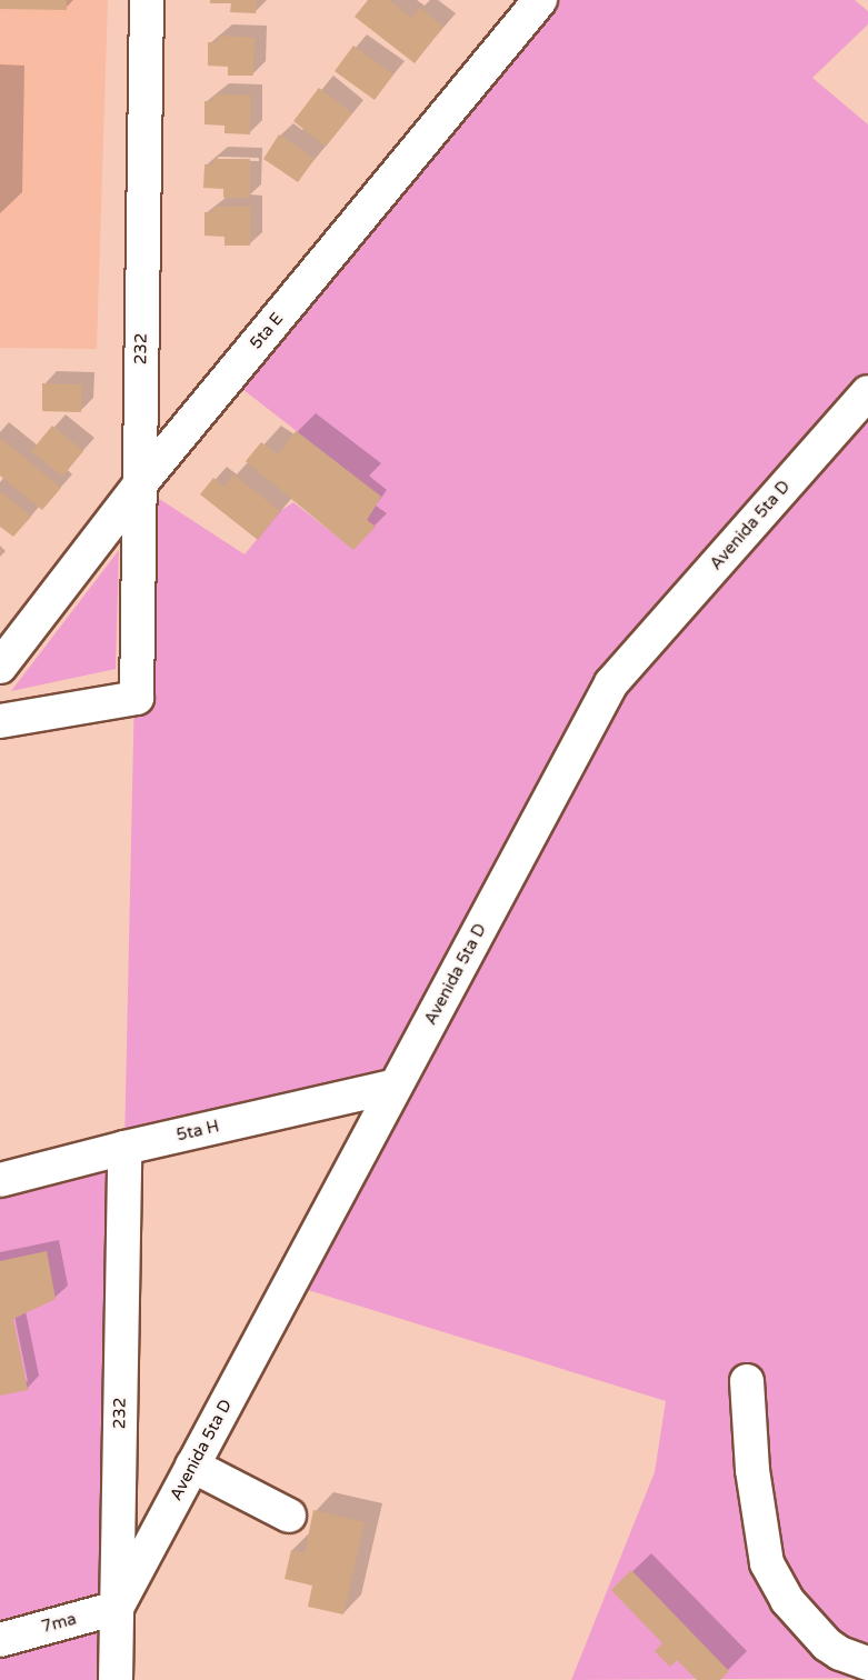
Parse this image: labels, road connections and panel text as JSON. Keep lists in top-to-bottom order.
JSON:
{
  "streets": {
    "street": [
      "5ta E",
      "232",
      "Avenida 5ta D",
      "5ta H",
      "7ma"
    ]
  },
  "crossings": [
    ["5ta E", "232"],
    ["232", "Avenida 5ta D"],
    ["232", "5ta H"],
    ["232", "7ma"],
    ["Avenida 5ta D", "5ta H"],
    ["Avenida 5ta D", "7ma"]
  ]
}
